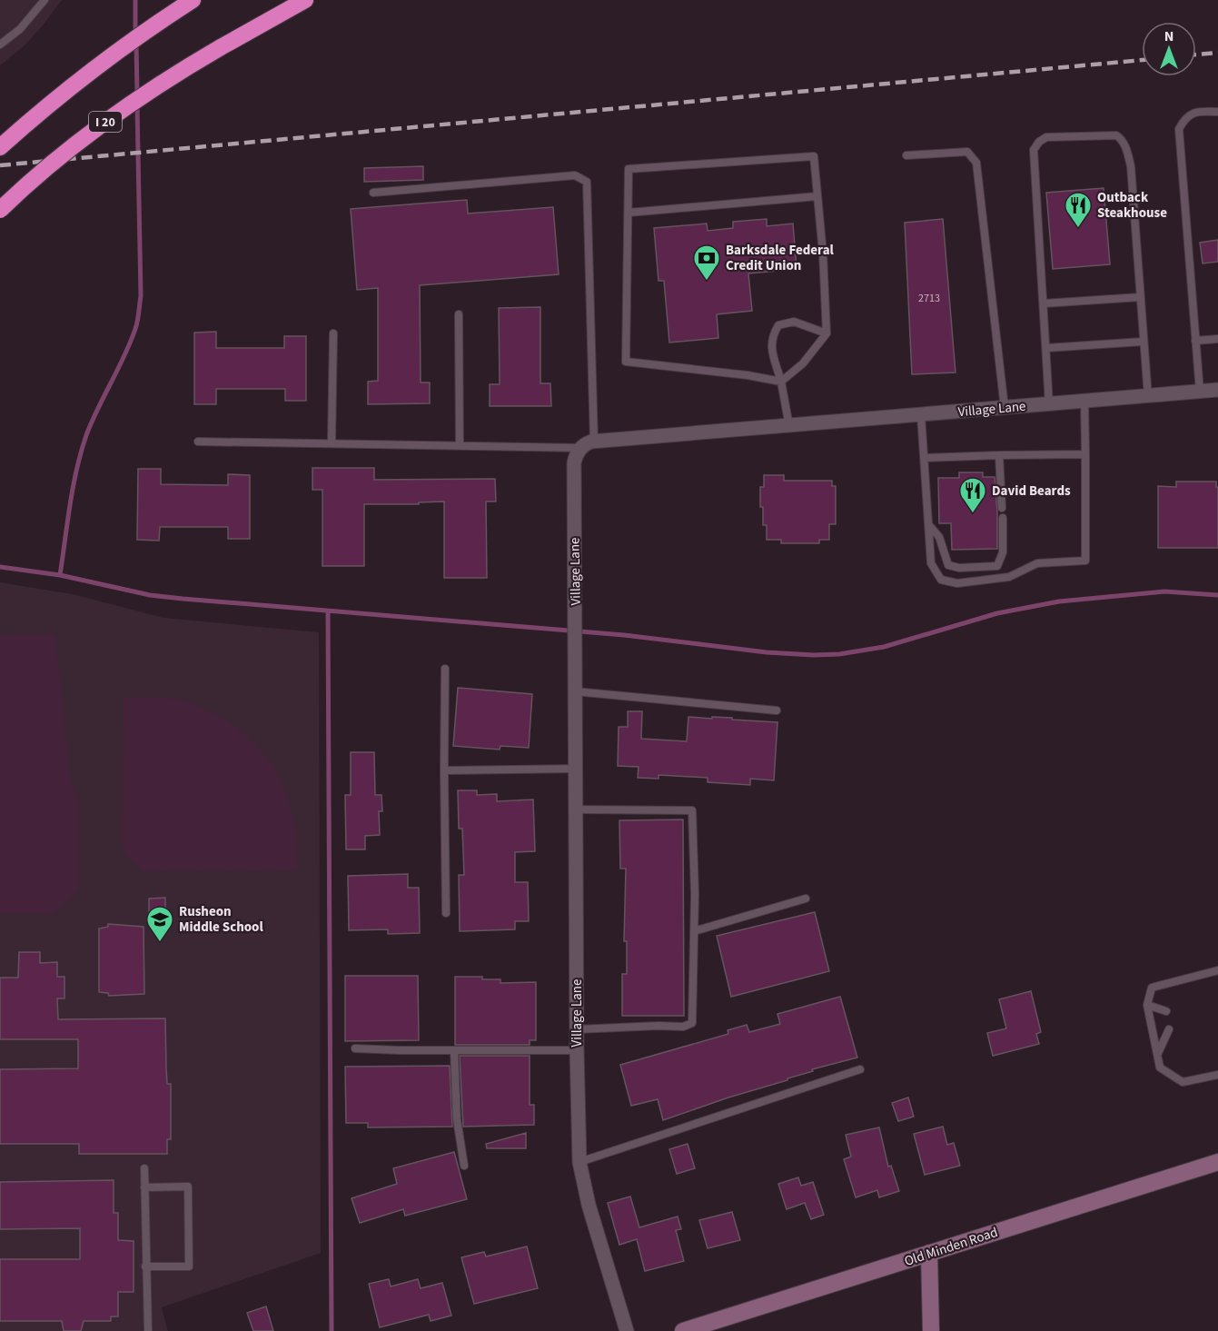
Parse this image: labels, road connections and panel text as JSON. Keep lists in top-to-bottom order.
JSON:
{
  "streets": {
    "highway": ["I 20"],
    "main road": ["Old Minden Road"],
    "street": ["Village Lane"]
  },
  "places": {
    "restaurant": ["Outback Steakhouse", "David Beards"],
    "bank": ["Barksdale Federal Credit Union"],
    "school or university": ["Rusheon Middle School"]
  },
  "house_numbers": ["2713"],
  "north": "top"
}
